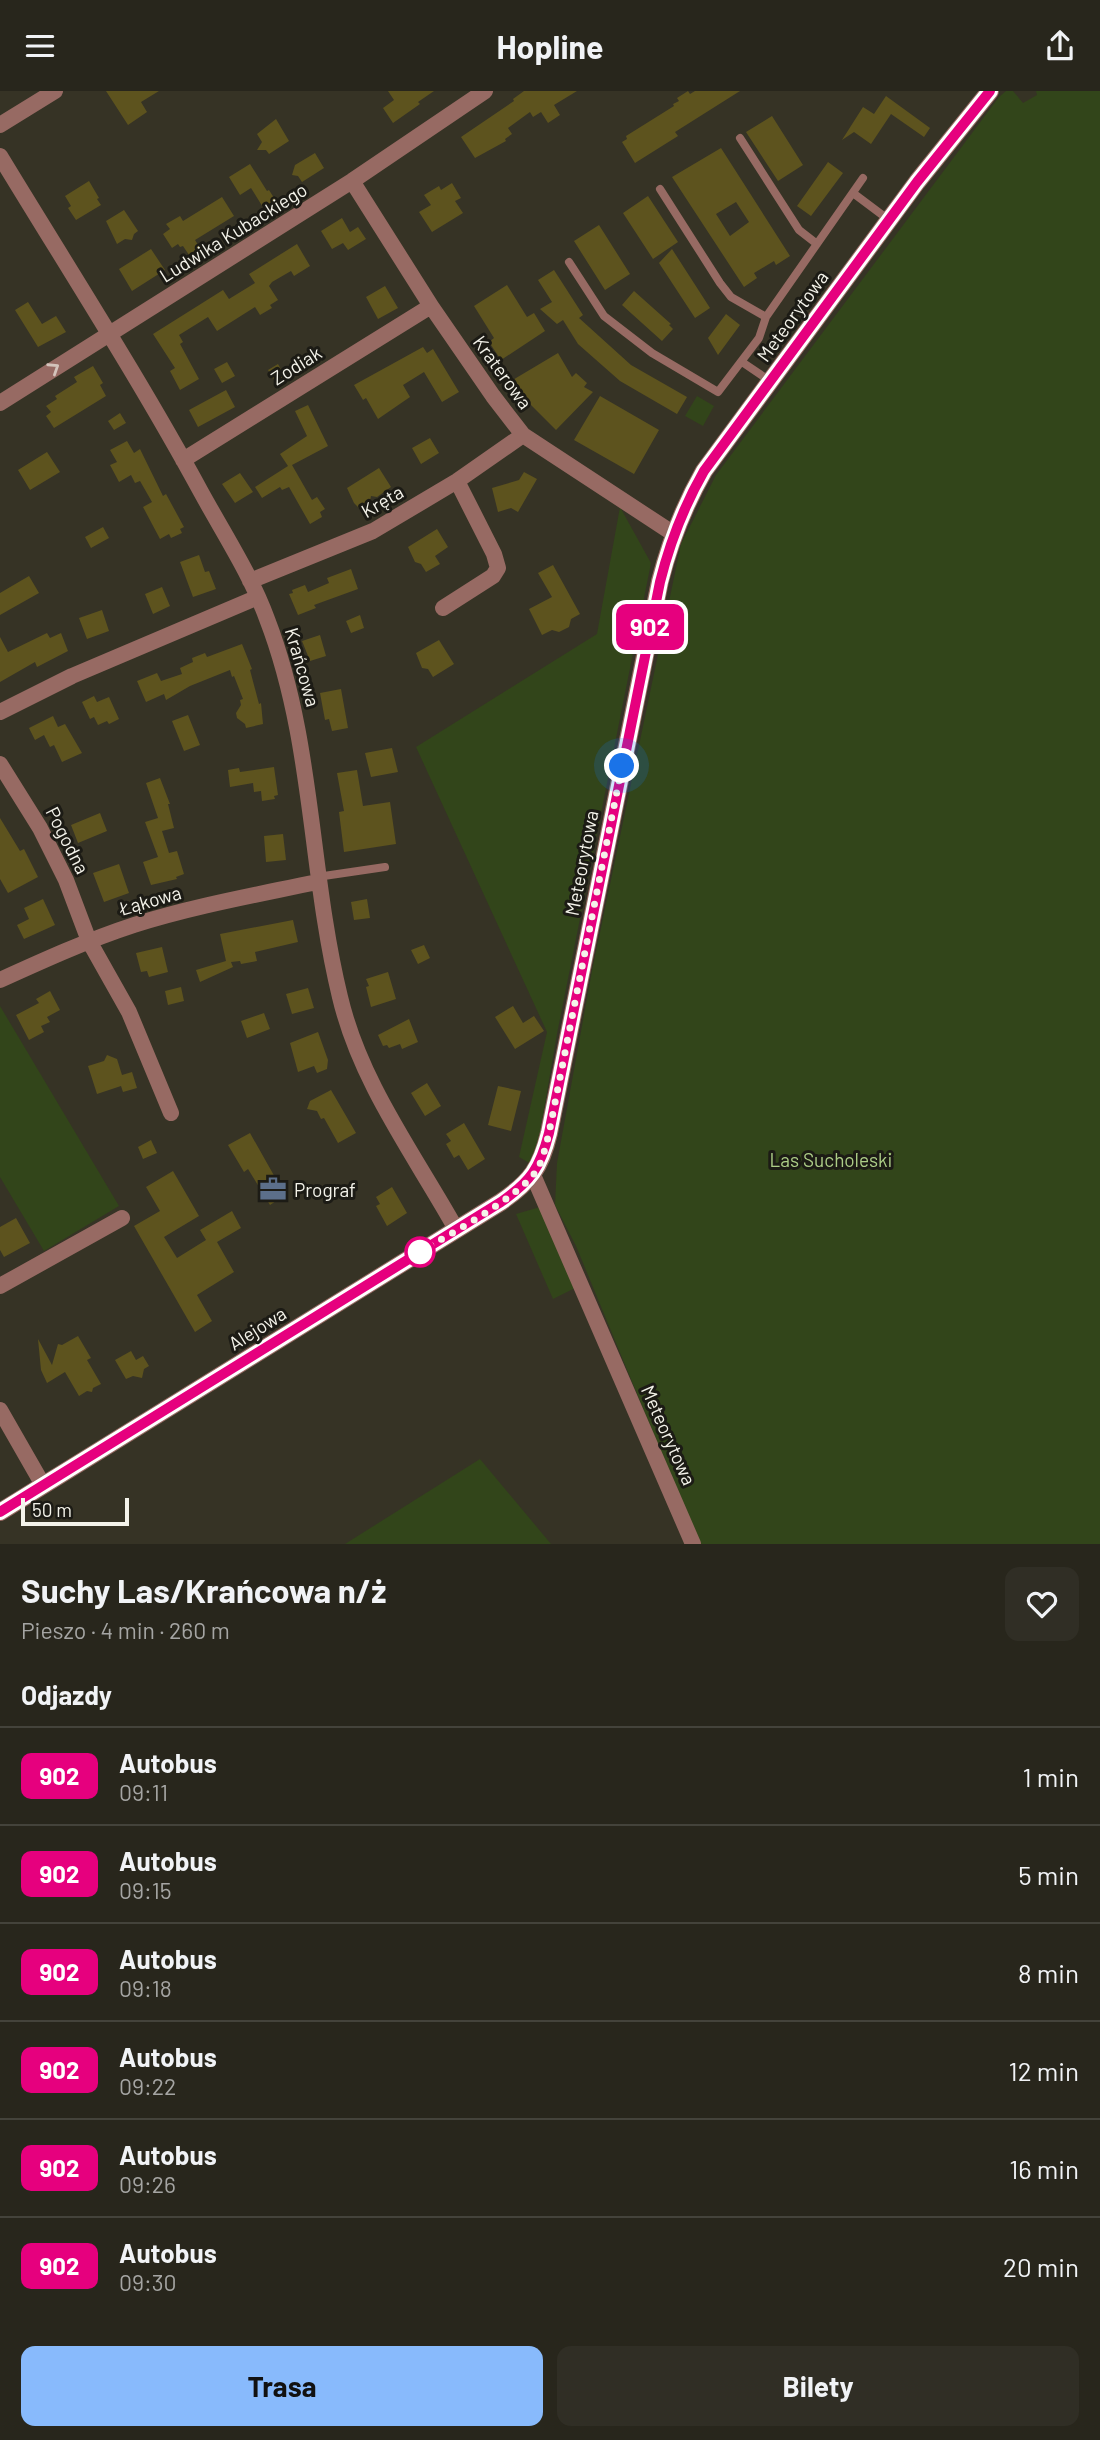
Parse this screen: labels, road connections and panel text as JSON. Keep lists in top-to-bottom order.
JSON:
{
  "streets": {
    "street": [
      "Ludwika Kubackiego",
      "Meteorytowa",
      "Zodiak",
      "Kraterowa",
      "Kręta",
      "Krańcowa",
      "Pogodna",
      "Łąkowa",
      "Alejowa"
    ]
  },
  "crossings": [
    ["Ludwika Kubackiego", "Kraterowa"],
    ["Ludwika Kubackiego", "Krańcowa"],
    ["Meteorytowa", "Kraterowa"],
    ["Meteorytowa", "Alejowa"],
    ["Zodiak", "Kraterowa"],
    ["Zodiak", "Krańcowa"],
    ["Kraterowa", "Kręta"],
    ["Kręta", "Krańcowa"],
    ["Krańcowa", "Łąkowa"],
    ["Krańcowa", "Alejowa"],
    ["Pogodna", "Łąkowa"]
  ],
  "parks": ["Las Sucholeski"],
  "places": {
    "office": ["Prograf"]
  },
  "lines": ["bus line 902"],
  "scale_bar": "50 m",
  "page": {
    "header": "Hopline",
    "on_map": "902",
    "scale": "50 m",
    "heading": [
      ["Suchy Las/Krańcowa n/ż", "Pieszo · 4 min · 260 m"],
      "Odjazdy"
    ],
    "list": [
      {
        "mark": "902",
        "name": "Autobus",
        "note": "09:11",
        "value": "1 min"
      },
      {
        "mark": "902",
        "name": "Autobus",
        "note": "09:15",
        "value": "5 min"
      },
      {
        "mark": "902",
        "name": "Autobus",
        "note": "09:18",
        "value": "8 min"
      },
      {
        "mark": "902",
        "name": "Autobus",
        "note": "09:22",
        "value": "12 min"
      },
      {
        "mark": "902",
        "name": "Autobus",
        "note": "09:26",
        "value": "16 min"
      },
      {
        "mark": "902",
        "name": "Autobus",
        "note": "09:30",
        "value": "20 min"
      }
    ],
    "buttons": ["Trasa", "Bilety"]
  }
}
